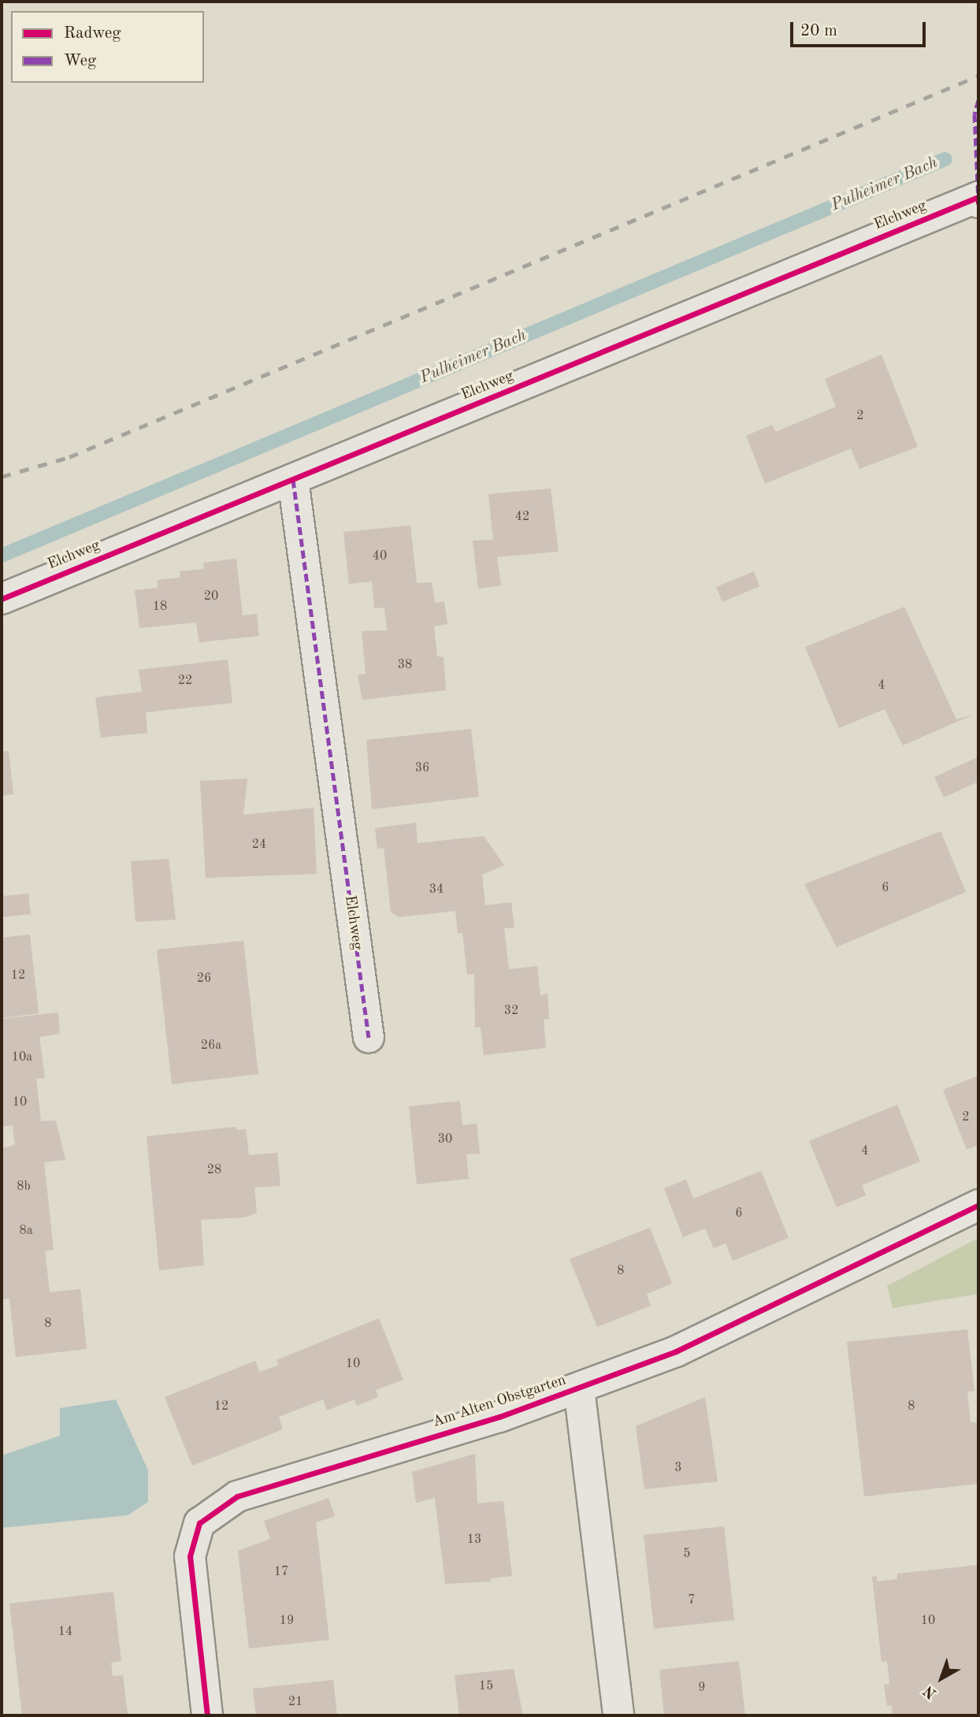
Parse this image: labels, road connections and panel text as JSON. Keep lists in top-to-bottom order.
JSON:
{
  "streets": {
    "street": ["Elchweg", "Am Alten Obstgarten"]
  },
  "water": ["Pulheimer Bach"],
  "house_numbers": [
    "2",
    "42",
    "40",
    "20",
    "18",
    "38",
    "22",
    "4",
    "36",
    "24",
    "6",
    "34",
    "12",
    "26",
    "32",
    "26a",
    "10a",
    "10",
    "2",
    "30",
    "4",
    "28",
    "8b",
    "6",
    "8a",
    "8",
    "8",
    "10",
    "12",
    "8",
    "3",
    "13",
    "5",
    "17",
    "7",
    "19",
    "10",
    "14",
    "15",
    "9",
    "21"
  ],
  "legend": ["Radweg", "Weg"],
  "scale_bar": "20 m",
  "north": "bottom left"
}
